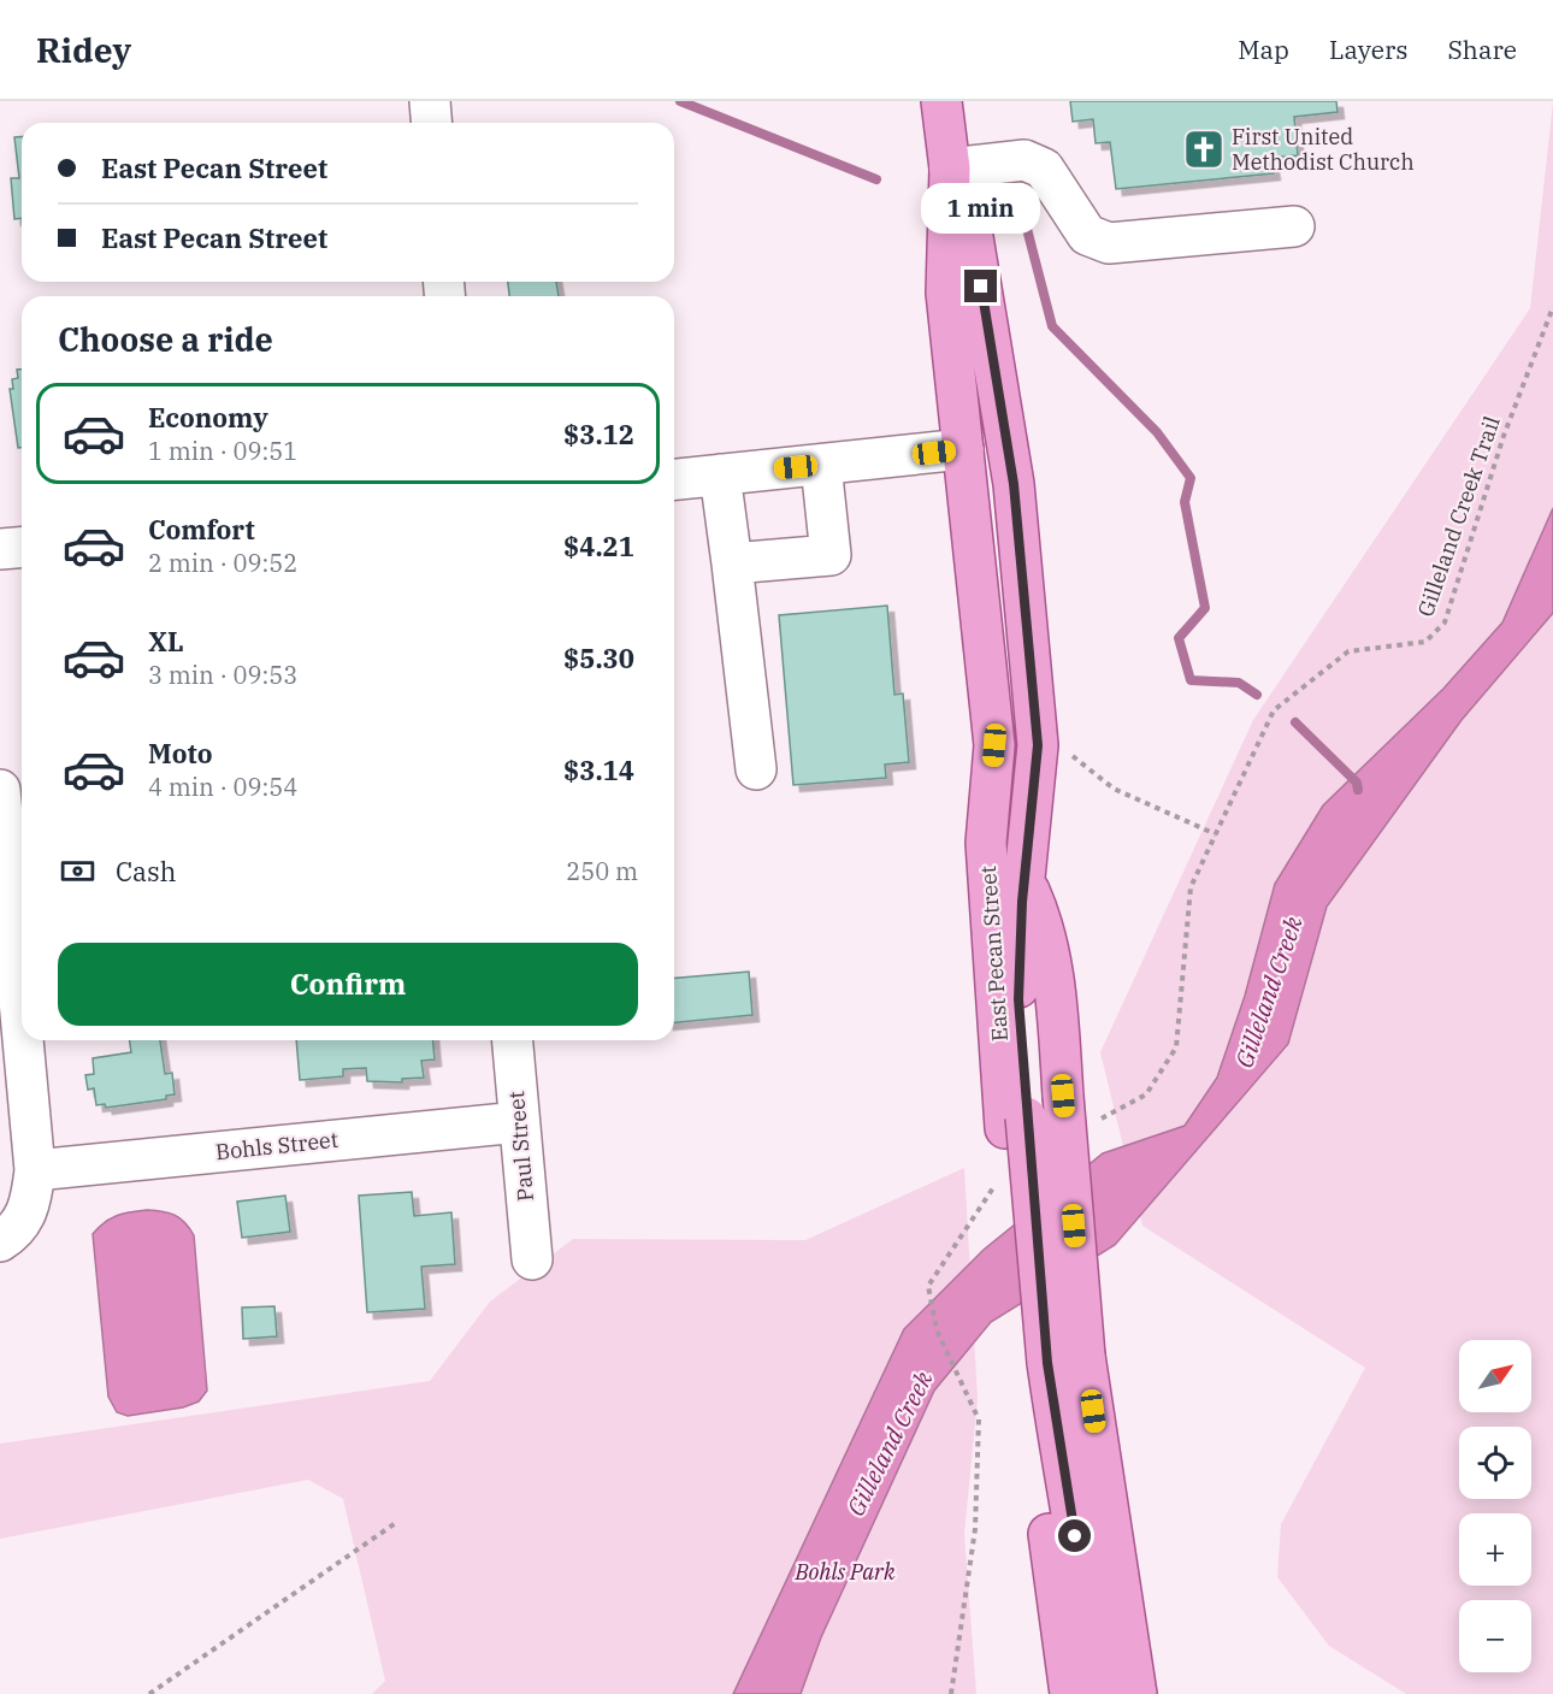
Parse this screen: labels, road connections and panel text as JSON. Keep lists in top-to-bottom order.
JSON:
{
  "streets": {
    "main road": ["East Pecan Street"],
    "street": ["Bohls Street", "Paul Street"],
    "path": ["Gilleland Creek Trail"]
  },
  "crossings": [
    ["Bohls Street", "Paul Street"]
  ],
  "water": ["Gilleland Creek"],
  "parks": ["Bohls Park"],
  "places": {
    "church": ["First United Methodist Church"]
  },
  "north": "top right",
  "page": {
    "header": "Ridey",
    "nav": ["Map", "Layers", "Share"],
    "banner": ["East Pecan Street", "East Pecan Street"],
    "bubble": "1 min",
    "heading": "Choose a ride",
    "list": [
      {
        "name": "Economy",
        "note": "1 min · 09:51",
        "value": "$3.12"
      },
      {
        "name": "Comfort",
        "note": "2 min · 09:52",
        "value": "$4.21"
      },
      {
        "name": "XL",
        "note": "3 min · 09:53",
        "value": "$5.30"
      },
      {
        "name": "Moto",
        "note": "4 min · 09:54",
        "value": "$3.14"
      }
    ],
    "pay": ["Cash", "250 m"],
    "buttons": "Confirm",
    "map_buttons": ["+", "−"]
  }
}
